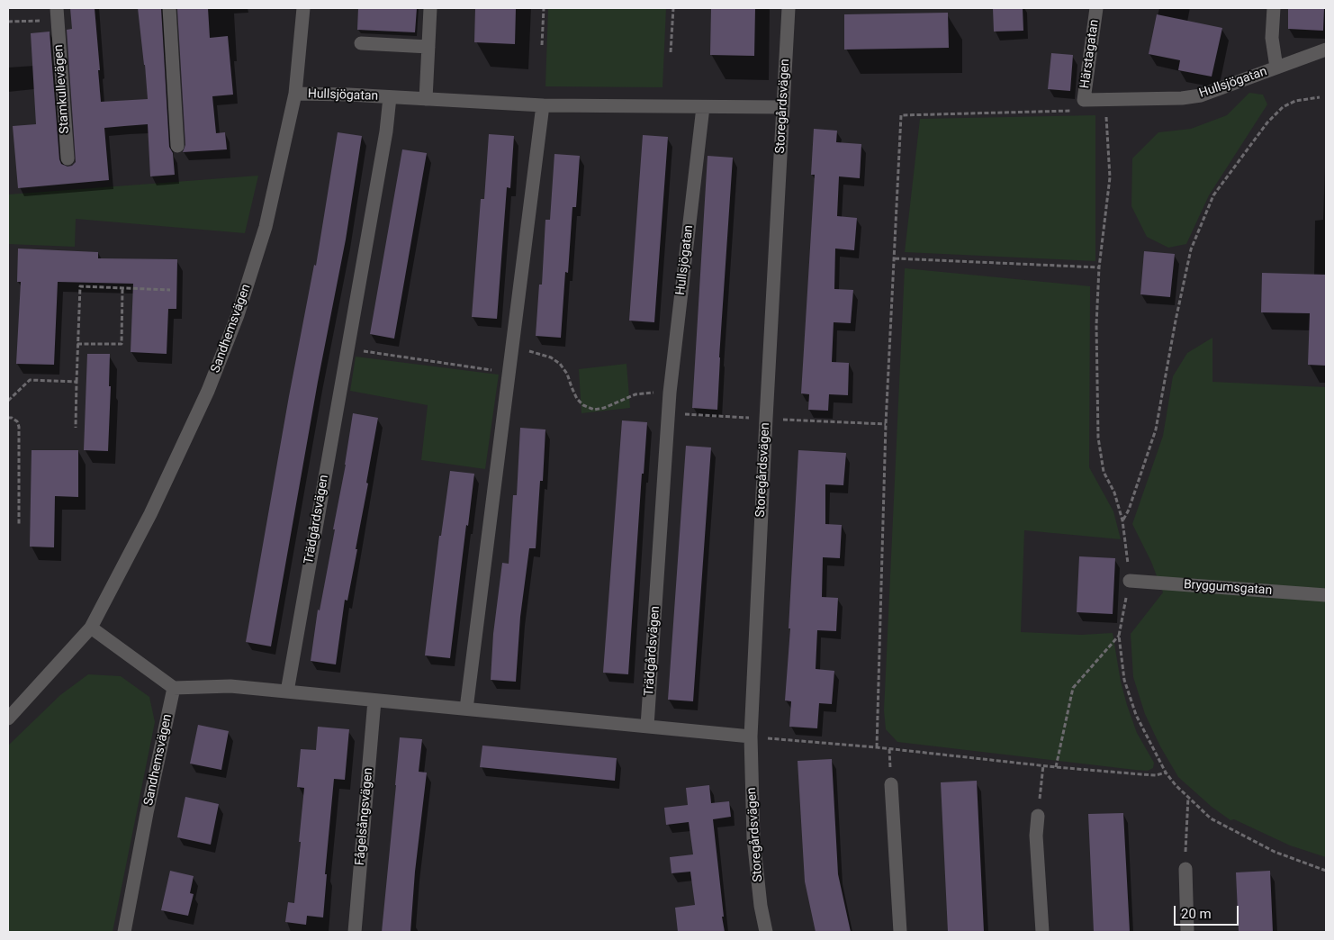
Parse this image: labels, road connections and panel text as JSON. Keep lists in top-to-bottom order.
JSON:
{
  "streets": {
    "street": [
      "Härstagatan",
      "Hullsjögatan",
      "Stamkullevägen",
      "Storegårdsvägen",
      "Sandhemsvägen",
      "Trädgårdsvägen",
      "Bryggumsgatan",
      "Fågelsångsvägen"
    ]
  },
  "crossings": [
    ["Härstagatan", "Hullsjögatan"],
    ["Hullsjögatan", "Storegårdsvägen"],
    ["Hullsjögatan", "Sandhemsvägen"],
    ["Hullsjögatan", "Trädgårdsvägen"]
  ],
  "scale_bar": "20 m"
}
